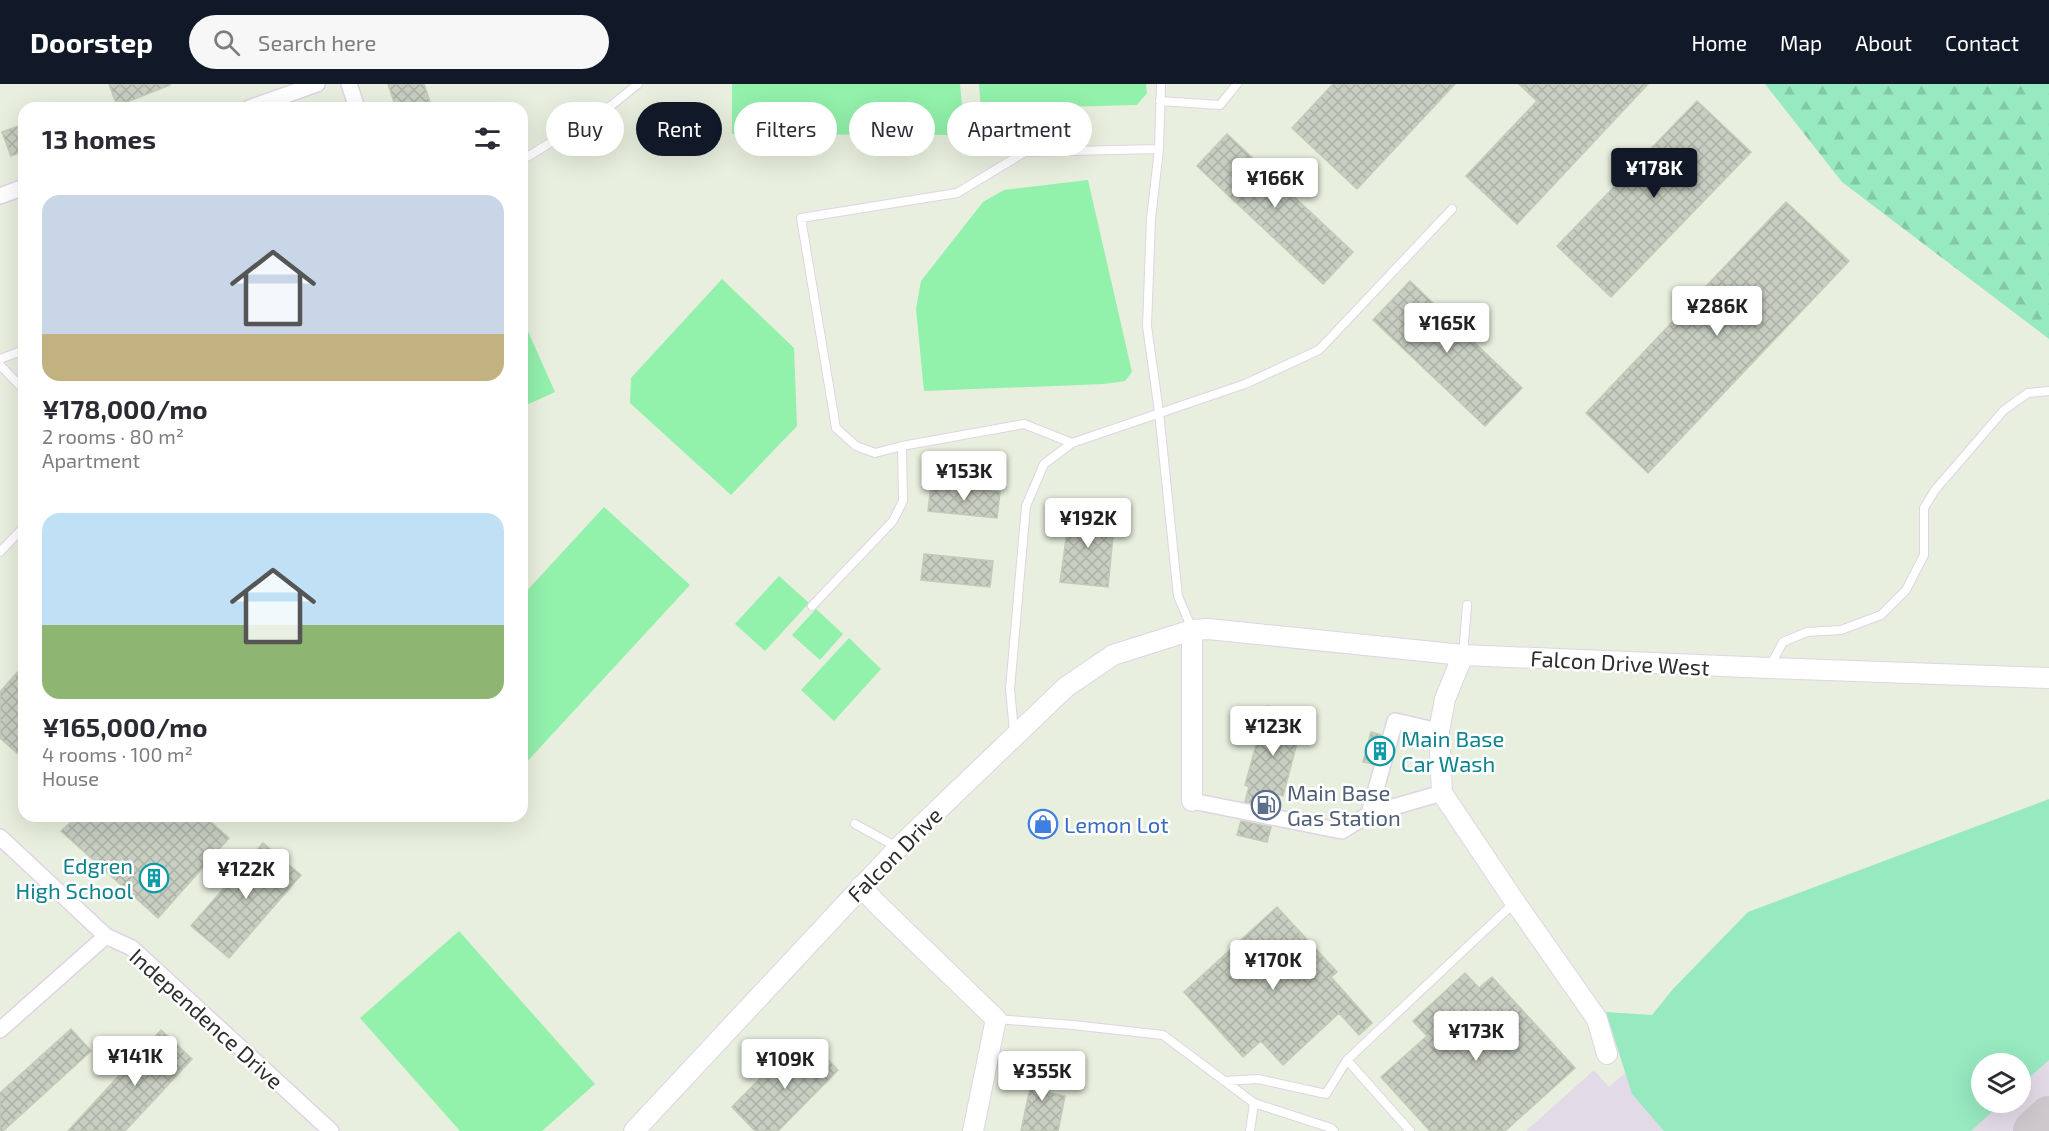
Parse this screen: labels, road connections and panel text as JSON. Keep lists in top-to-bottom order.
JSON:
{
  "streets": {
    "street": ["Falcon Drive West", "Falcon Drive", "Independence Drive"]
  },
  "crossings": [
    ["Falcon Drive West", "Falcon Drive"]
  ],
  "places": {
    "building": ["Main Base Car Wash", "Edgren High School"],
    "fuel station": ["Main Base Gas Station"],
    "shop": ["Lemon Lot"]
  },
  "page": {
    "header": "Doorstep",
    "search": "Search here",
    "nav": [
      "Home",
      "Map",
      "About",
      "Contact"
    ],
    "chip": [
      "Buy",
      "Rent",
      "Filters",
      "New",
      "Apartment"
    ],
    "heading": "13 homes",
    "price": [
      "¥178K",
      "¥166K",
      "¥286K",
      "¥165K",
      "¥153K",
      "¥192K",
      "¥123K",
      "¥122K",
      "¥170K",
      "¥173K",
      "¥141K",
      "¥109K",
      "¥355K"
    ],
    "list": [
      {
        "name": "¥178,000/mo",
        "note": "2 rooms · 80 m² · Apartment"
      },
      {
        "name": "¥165,000/mo",
        "note": "4 rooms · 100 m² · House"
      }
    ]
  }
}
